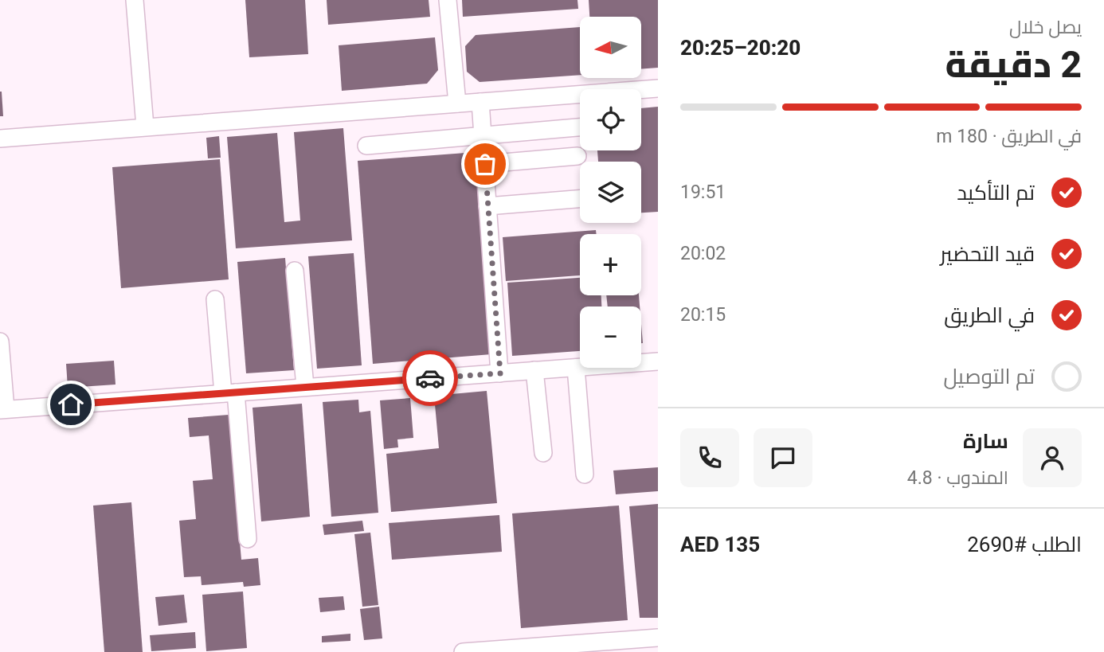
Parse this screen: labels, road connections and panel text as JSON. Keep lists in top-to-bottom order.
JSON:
{
  "north": "left",
  "page": {
    "heading": ["2 دقيقة", "يصل خلال", "20:20–20:25"],
    "panel": [
      "سارة",
      "المندوب · 4.8",
      "الطلب #2690",
      "AED 135"
    ],
    "map_buttons": ["+", "−"],
    "bar": "في الطريق · 180 m",
    "list": [
      ["تم التأكيد", "19:51"],
      ["قيد التحضير", "20:02"],
      ["في الطريق", "20:15"],
      "تم التوصيل"
    ]
  }
}
